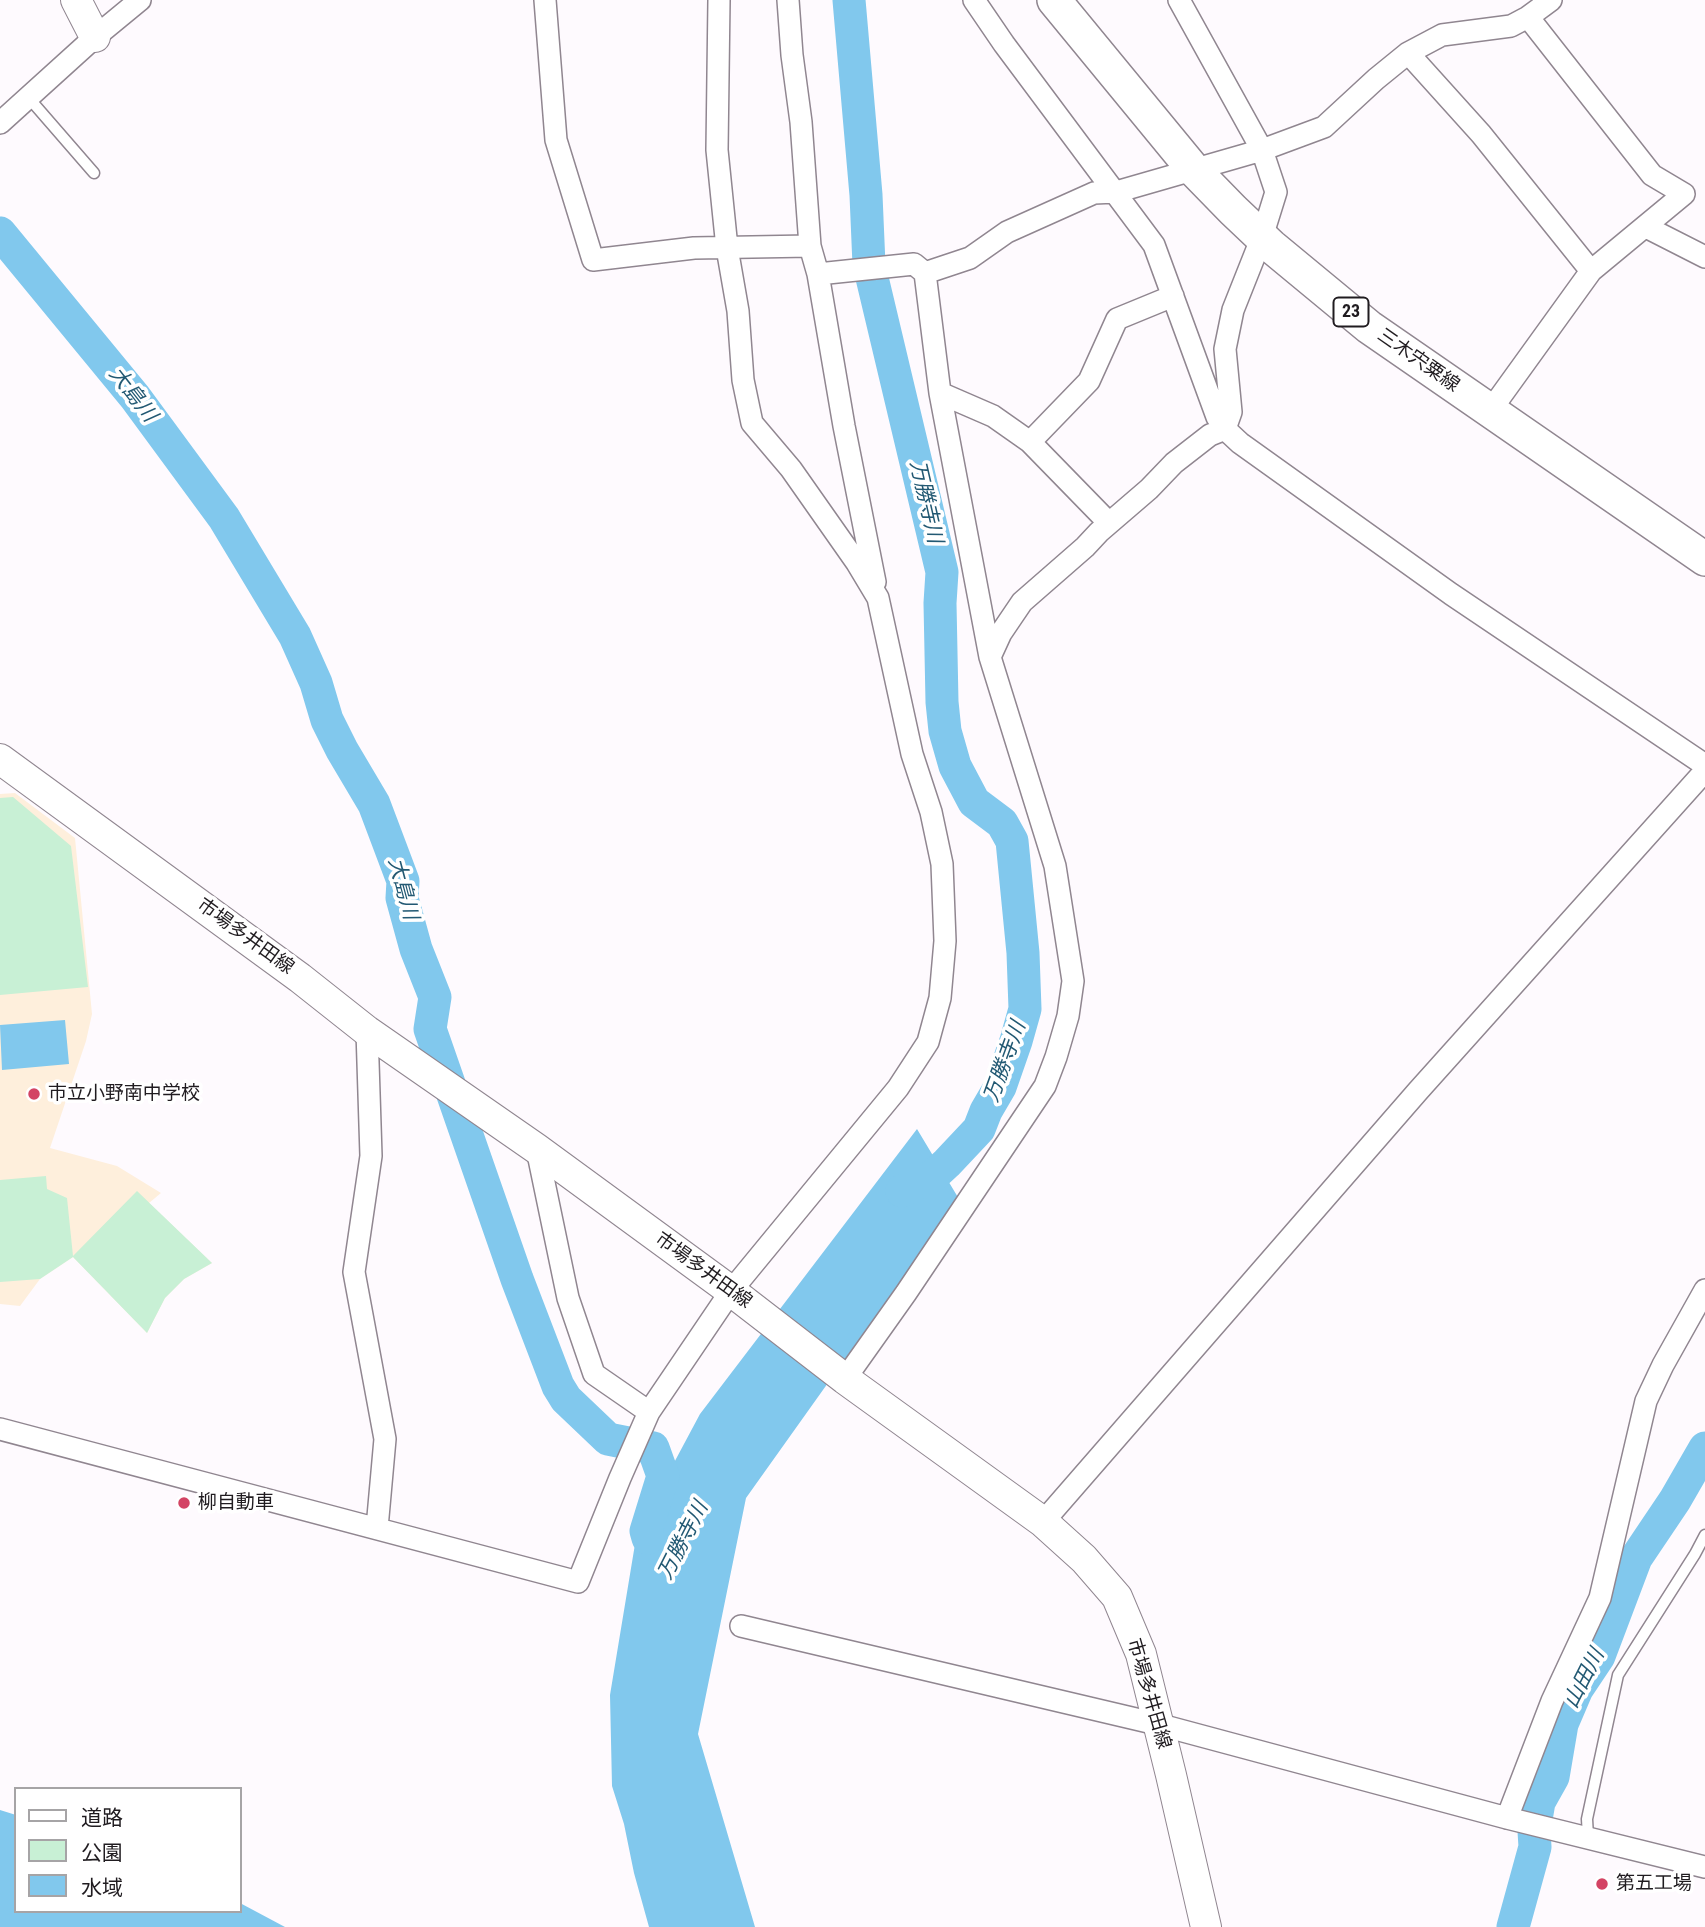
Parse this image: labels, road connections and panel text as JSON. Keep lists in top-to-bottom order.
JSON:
{
  "streets": {
    "main road": ["23", "三木宍粟線", "市場多井田線"]
  },
  "water": ["大島川", "万勝寺川", "山田川"],
  "places": ["市立小野南中学校", "柳自動車", "第五工場"],
  "legend": ["道路", "公園", "水域"]
}
